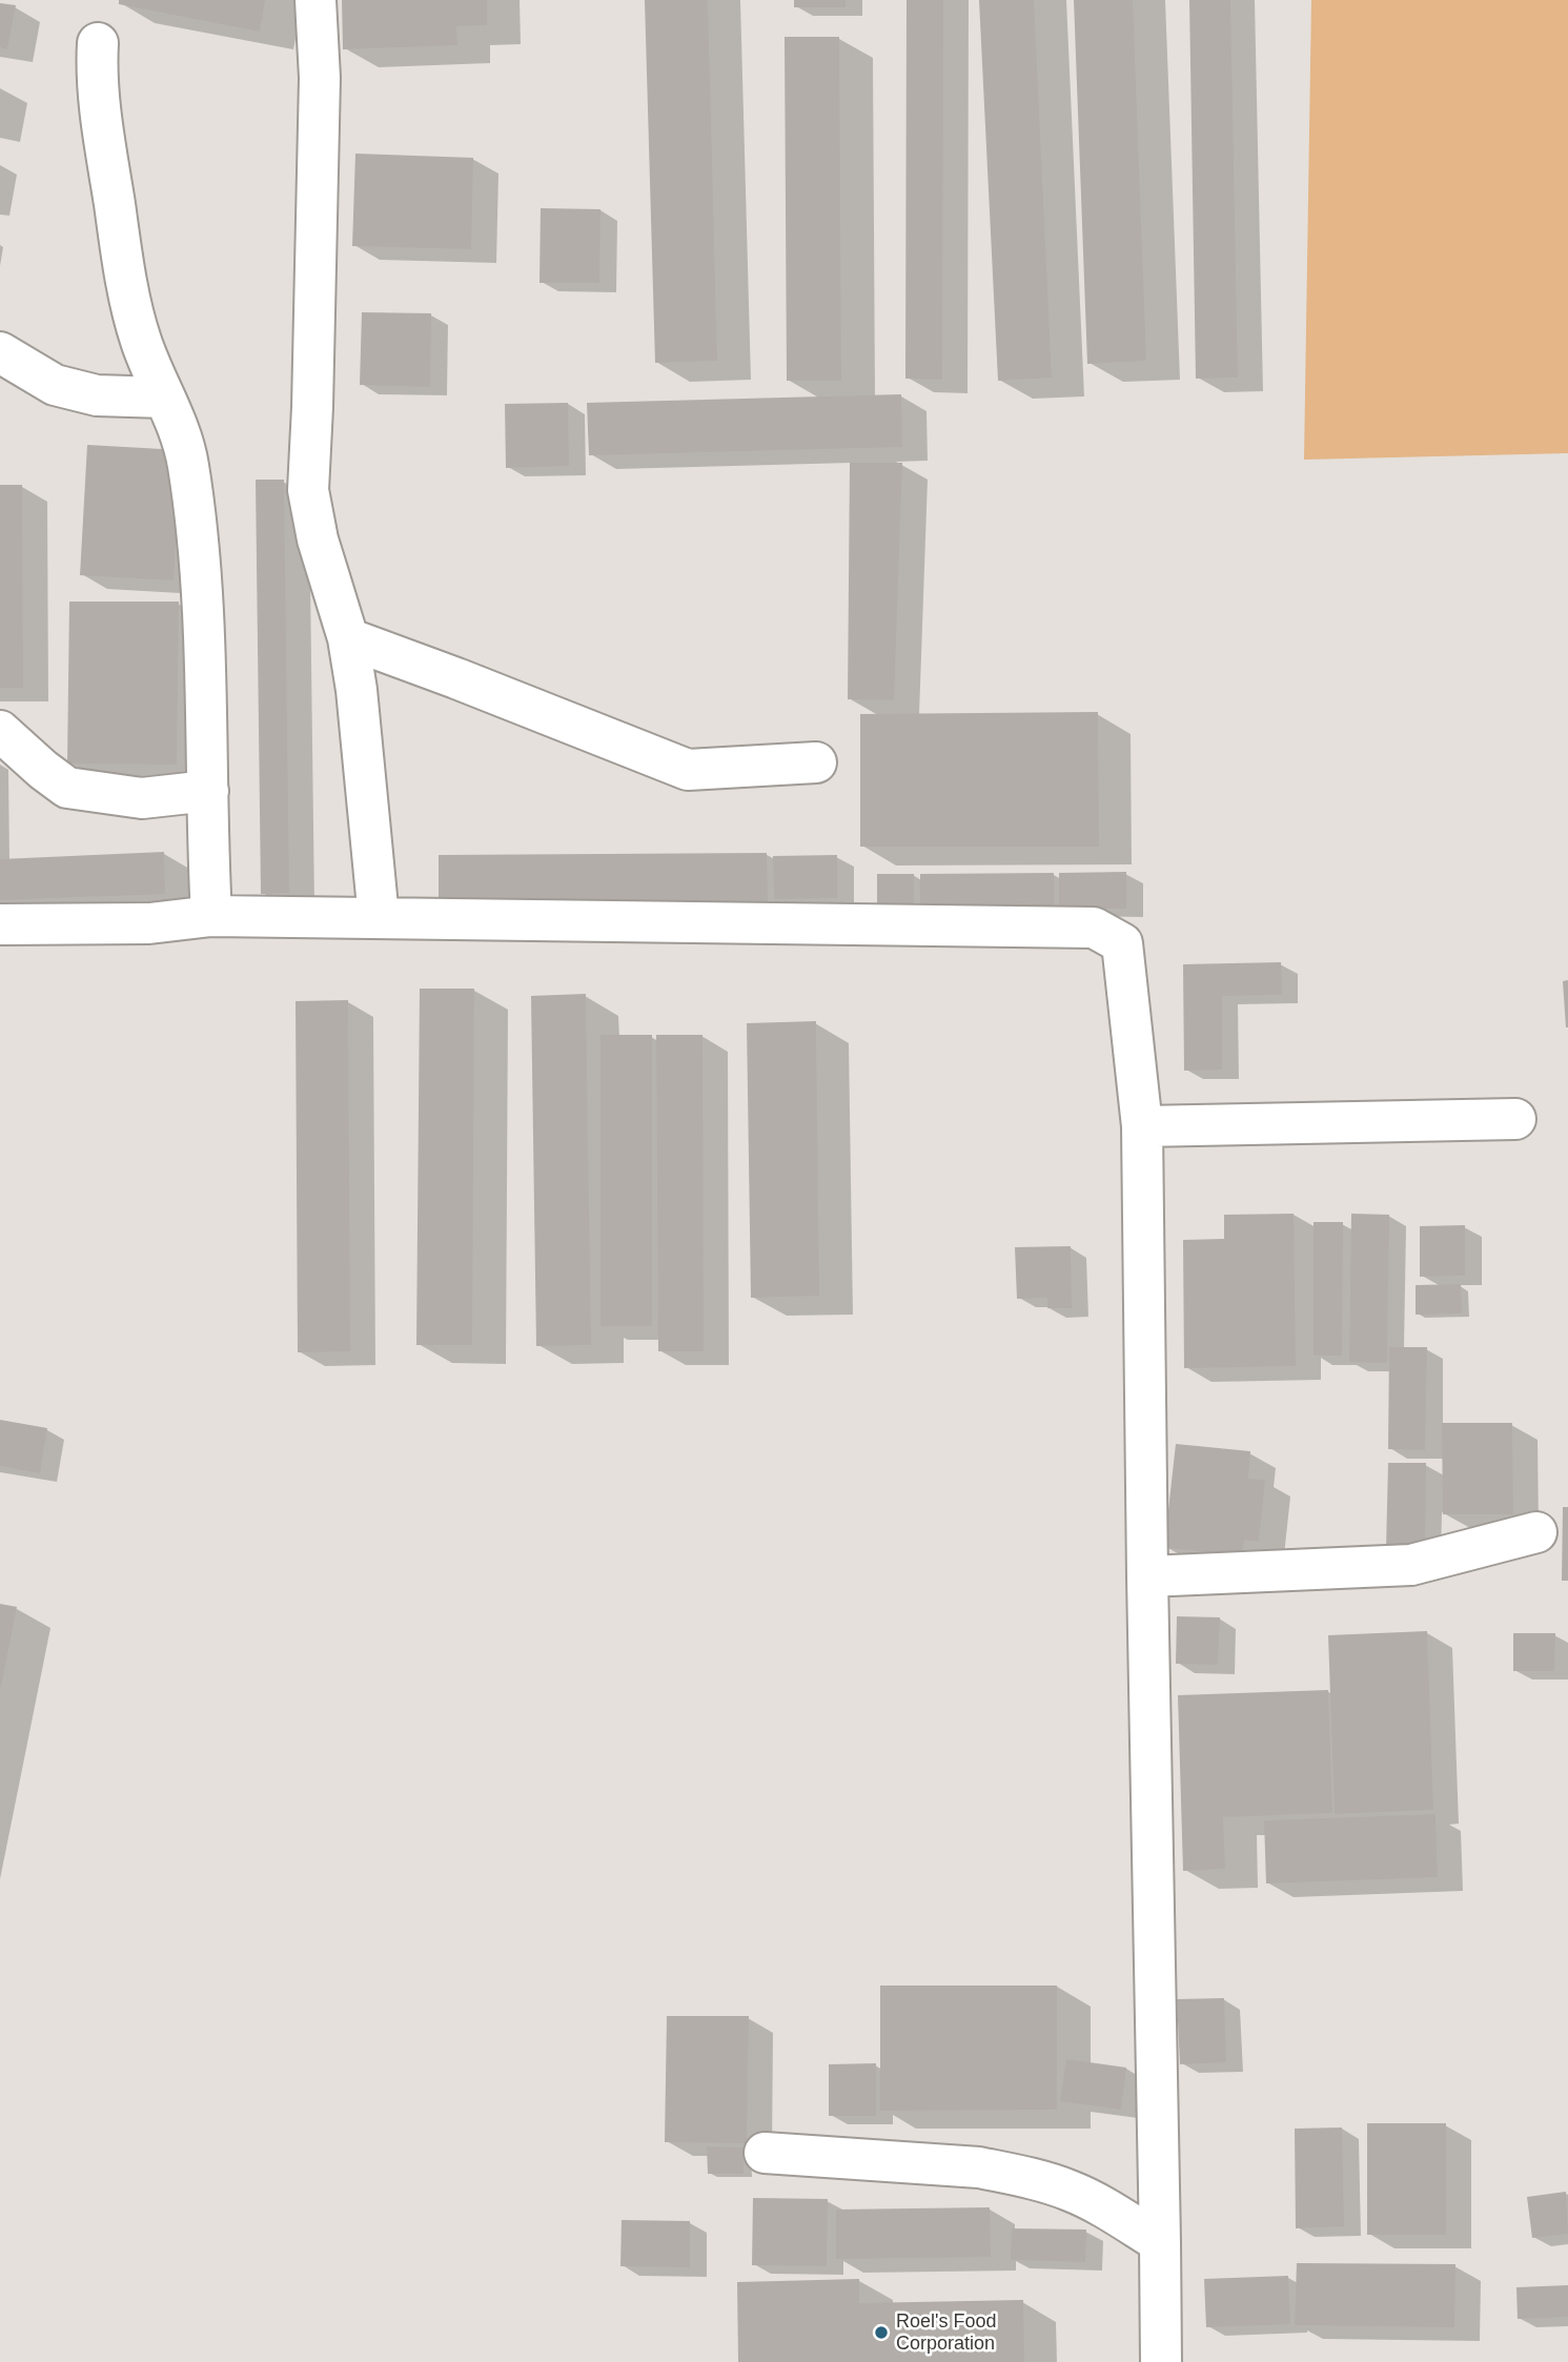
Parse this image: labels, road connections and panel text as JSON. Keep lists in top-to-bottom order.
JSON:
{
  "places": ["Roel's Food Corporation"]
}
